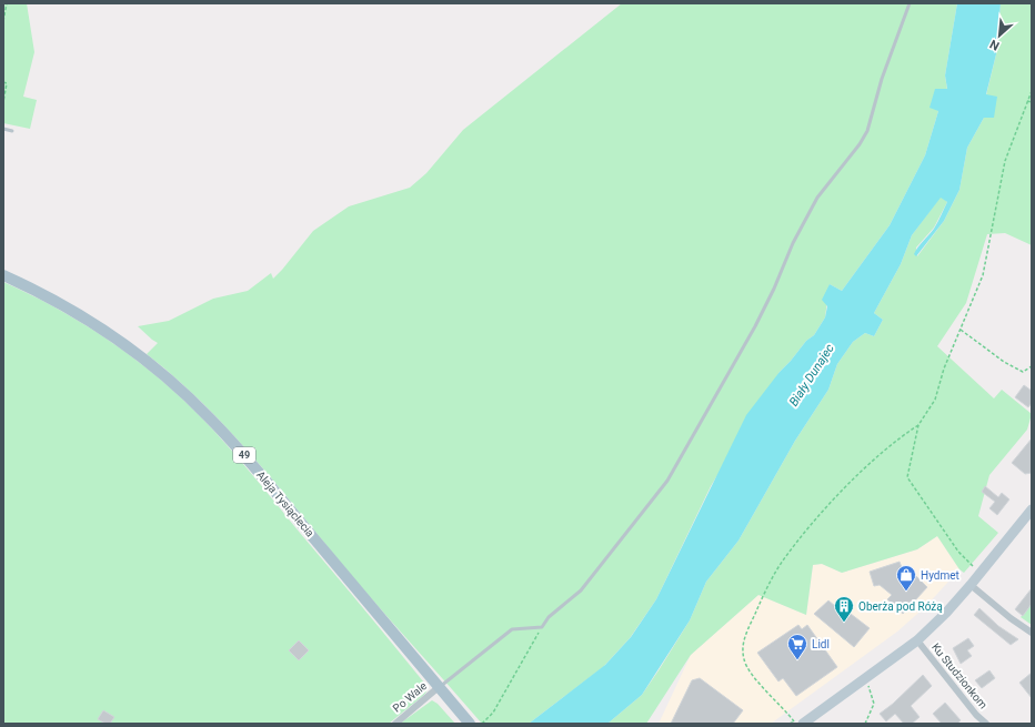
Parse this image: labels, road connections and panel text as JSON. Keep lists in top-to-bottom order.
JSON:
{
  "streets": {
    "main road": ["49", "Aleja Tysiąclecia"],
    "street": ["Ku Studzionkom", "Po Wale"]
  },
  "crossings": [
    ["Aleja Tysiąclecia", "Po Wale"]
  ],
  "water": ["Biały Dunajec"],
  "places": {
    "shop": ["Hydmet"],
    "building": ["Oberża pod Różą"],
    "supermarket": ["Lidl"]
  },
  "north": "bottom left"
}
